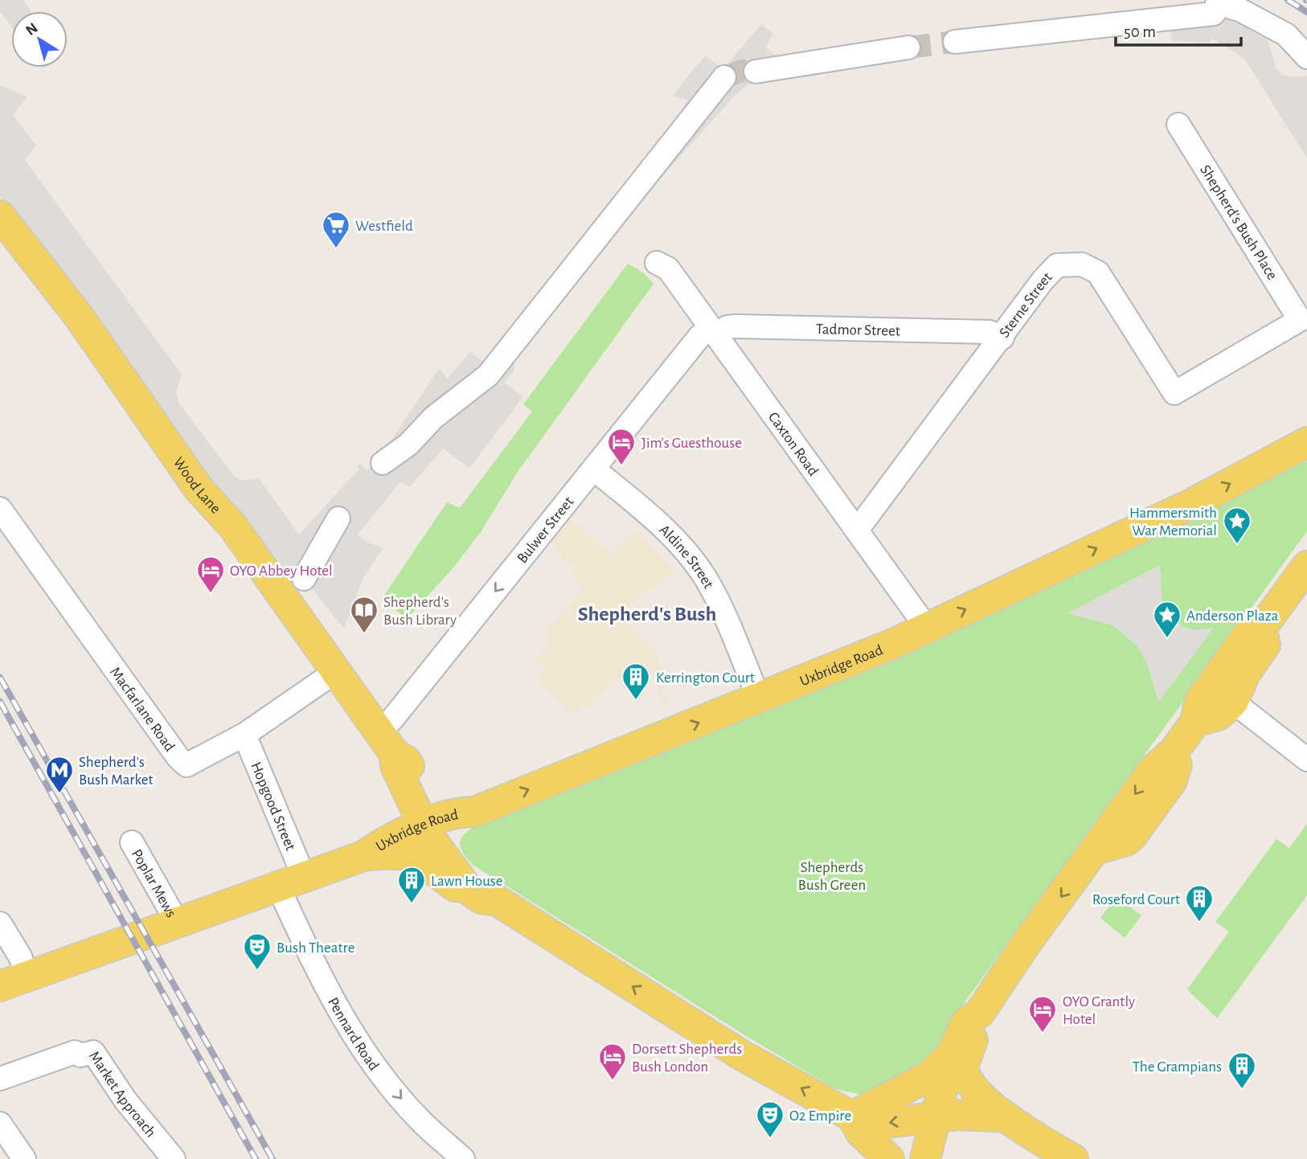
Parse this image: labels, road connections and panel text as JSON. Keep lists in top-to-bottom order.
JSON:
{
  "streets": {
    "main road": ["Wood Lane", "Uxbridge Road"],
    "street": [
      "Shepherd's Bush Place",
      "Sterne Street",
      "Tadmor Street",
      "Caxton Road",
      "Bulwer Street",
      "Aldine Street",
      "Macfarlane Road",
      "Hopgood Street",
      "Poplar Mews",
      "Pennard Road",
      "Market Approach"
    ]
  },
  "crossings": [
    ["Shepherd's Bush Place", "Sterne Street"],
    ["Sterne Street", "Tadmor Street"],
    ["Sterne Street", "Caxton Road"],
    ["Tadmor Street", "Caxton Road"],
    ["Tadmor Street", "Bulwer Street"],
    ["Caxton Road", "Bulwer Street"],
    ["Caxton Road", "Uxbridge Road"],
    ["Wood Lane", "Bulwer Street"],
    ["Wood Lane", "Uxbridge Road"],
    ["Wood Lane", "Macfarlane Road"],
    ["Bulwer Street", "Aldine Street"],
    ["Aldine Street", "Uxbridge Road"],
    ["Uxbridge Road", "Hopgood Street"],
    ["Uxbridge Road", "Poplar Mews"],
    ["Uxbridge Road", "Pennard Road"],
    ["Macfarlane Road", "Hopgood Street"],
    ["Hopgood Street", "Pennard Road"]
  ],
  "one_way": ["Uxbridge Road", "Pennard Road"],
  "districts": ["Shepherd's Bush"],
  "parks": ["Shepherds Bush Green"],
  "places": {
    "supermarket": ["Westfield"],
    "hotel": [
      "Jim's Guesthouse",
      "OYO Abbey Hotel",
      "OYO Grantly Hotel",
      "Dorsett Shepherds Bush London"
    ],
    "place": ["Hammersmith War Memorial", "Anderson Plaza"],
    "library": ["Shepherd's Bush Library"],
    "building": [
      "Kerrington Court",
      "Lawn House",
      "Roseford Court",
      "The Grampians"
    ],
    "metro station": ["Shepherd's Bush Market"],
    "theatre": ["Bush Theatre", "O2 Empire"]
  },
  "scale_bar": "50 m",
  "north": "top left"
}
